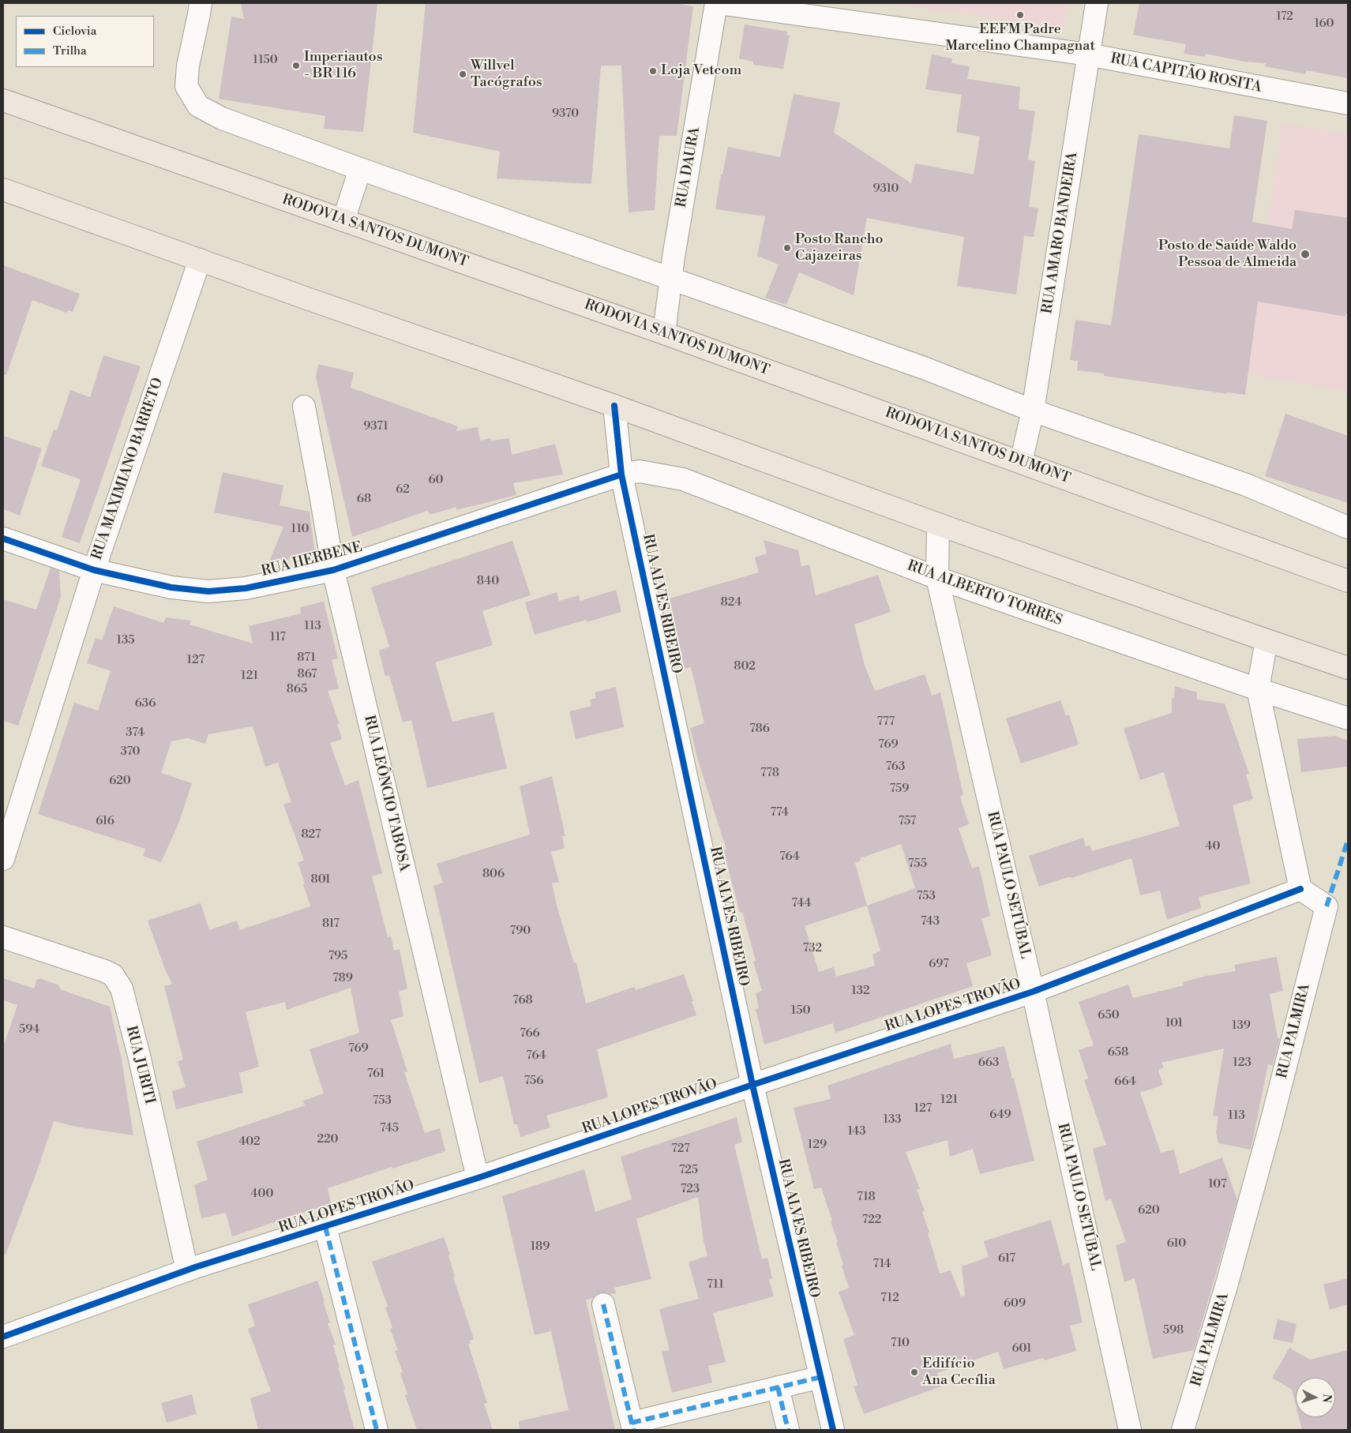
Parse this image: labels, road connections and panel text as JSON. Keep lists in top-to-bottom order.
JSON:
{
  "streets": {
    "highway": ["RODOVIA SANTOS DUMONT"],
    "street": [
      "RUA CAPITÃO ROSITA",
      "RUA DAURA",
      "RUA AMARO BANDEIRA",
      "RUA MAXIMIANO BARRETO",
      "RUA HERBENE",
      "RUA ALBERTO TORRES",
      "RUA ALVES RIBEIRO",
      "RUA LEÔNCIO TABOSA",
      "RUA PAULO SETÚBAL",
      "RUA LOPES TROVÃO",
      "RUA PALMIRA",
      "RUA JURITI"
    ]
  },
  "crossings": [
    ["RUA CAPITÃO ROSITA", "RUA DAURA"],
    ["RUA CAPITÃO ROSITA", "RUA AMARO BANDEIRA"],
    ["RUA DAURA", "RODOVIA SANTOS DUMONT"],
    ["RODOVIA SANTOS DUMONT", "RUA AMARO BANDEIRA"],
    ["RUA MAXIMIANO BARRETO", "RUA HERBENE"],
    ["RUA HERBENE", "RUA ALBERTO TORRES"],
    ["RUA HERBENE", "RUA ALVES RIBEIRO"],
    ["RUA HERBENE", "RUA LEÔNCIO TABOSA"],
    ["RUA ALBERTO TORRES", "RUA ALVES RIBEIRO"],
    ["RUA ALBERTO TORRES", "RUA PAULO SETÚBAL"],
    ["RUA ALVES RIBEIRO", "RUA LOPES TROVÃO"],
    ["RUA LEÔNCIO TABOSA", "RUA LOPES TROVÃO"],
    ["RUA PAULO SETÚBAL", "RUA LOPES TROVÃO"],
    ["RUA LOPES TROVÃO", "RUA PALMIRA"],
    ["RUA LOPES TROVÃO", "RUA JURITI"]
  ],
  "places": [
    "EEFM Padre Marcelino Champagnat",
    "Imperiautos - BR 116",
    "Loja Vetcom",
    "Willvel Tacógrafos",
    "Posto Rancho Cajazeiras",
    "Posto de Saúde Waldo Pessoa de Almeida",
    "Edifício Ana Cecília"
  ],
  "house_numbers": [
    "172",
    "160",
    "1150",
    "9370",
    "9310",
    "9371",
    "60",
    "62",
    "68",
    "110",
    "840",
    "824",
    "113",
    "117",
    "135",
    "871",
    "127",
    "802",
    "867",
    "121",
    "865",
    "636",
    "777",
    "786",
    "374",
    "769",
    "370",
    "763",
    "778",
    "620",
    "759",
    "774",
    "616",
    "757",
    "827",
    "40",
    "764",
    "755",
    "806",
    "801",
    "753",
    "744",
    "743",
    "817",
    "790",
    "732",
    "795",
    "697",
    "789",
    "132",
    "768",
    "150",
    "650",
    "101",
    "139",
    "594",
    "766",
    "769",
    "658",
    "764",
    "663",
    "123",
    "761",
    "756",
    "664",
    "121",
    "753",
    "127",
    "649",
    "113",
    "133",
    "745",
    "143",
    "220",
    "402",
    "129",
    "727",
    "725",
    "107",
    "723",
    "400",
    "718",
    "620",
    "722",
    "610",
    "189",
    "617",
    "714",
    "711",
    "712",
    "609",
    "598",
    "710",
    "601"
  ],
  "legend": ["Ciclovia", "Trilha"],
  "north": "right"
}
